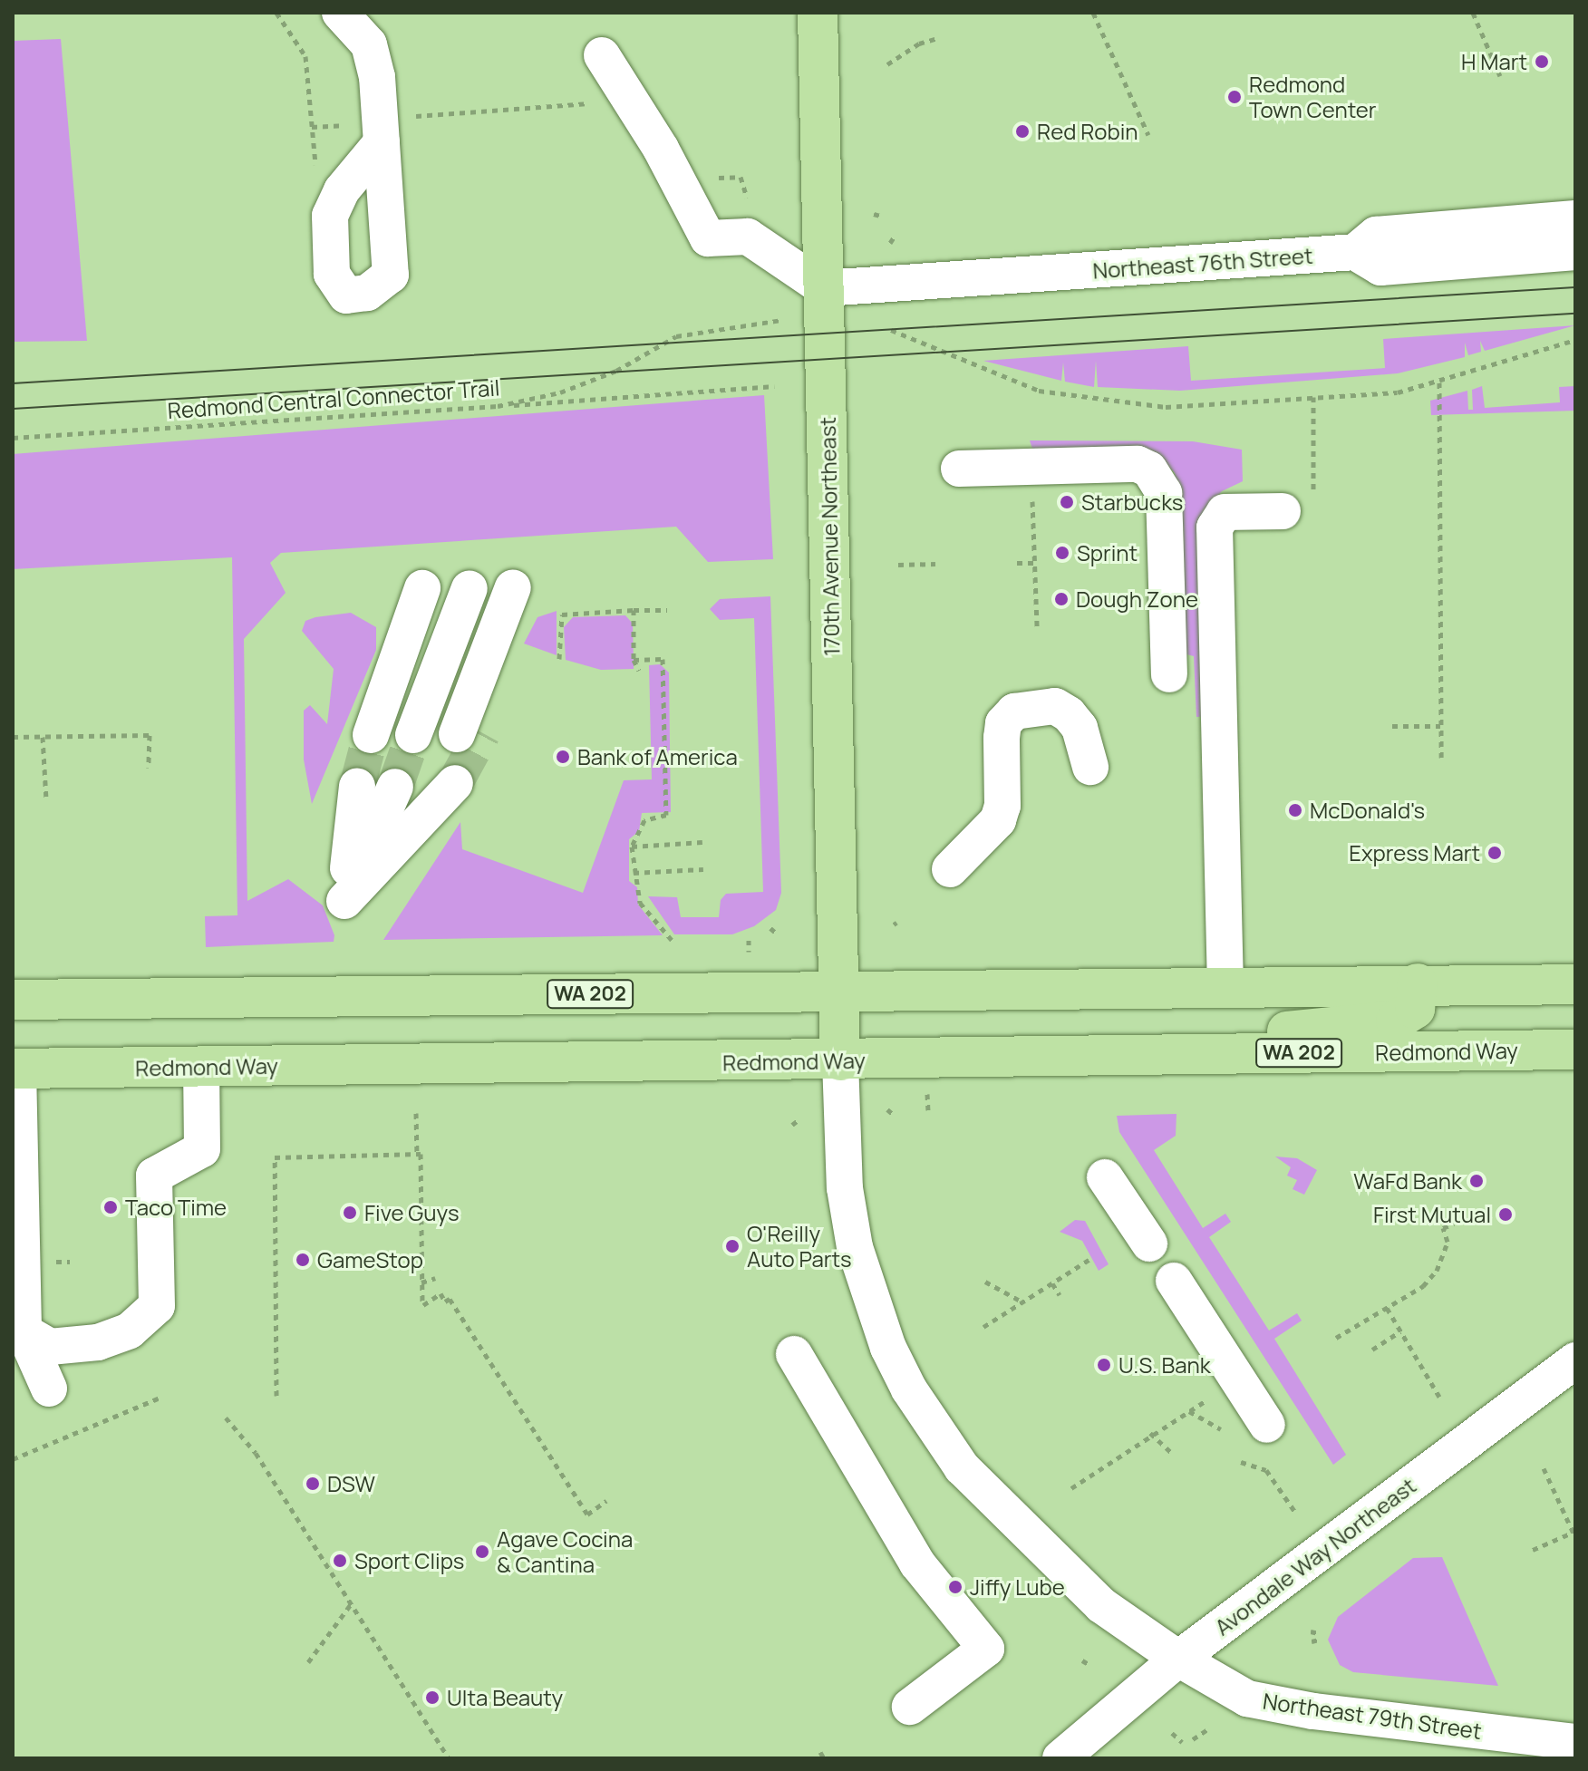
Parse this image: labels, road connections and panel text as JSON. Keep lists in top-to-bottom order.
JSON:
{
  "streets": {
    "main road": ["170th Avenue Northeast", "WA 202", "Redmond Way"],
    "street": ["Northeast 76th Street", "Avondale Way Northeast", "Northeast 79th Street"],
    "path": ["Redmond Central Connector Trail"]
  },
  "crossings": [
    ["Northeast 76th Street", "170th Avenue Northeast"],
    ["170th Avenue Northeast", "WA 202"],
    ["170th Avenue Northeast", "Redmond Way"],
    ["170th Avenue Northeast", "Northeast 79th Street"],
    ["Redmond Way", "Northeast 79th Street"],
    ["Avondale Way Northeast", "Northeast 79th Street"]
  ],
  "places": [
    "H Mart",
    "Redmond Town Center",
    "Red Robin",
    "Starbucks",
    "Sprint",
    "Dough Zone",
    "Bank of America",
    "McDonald's",
    "Express Mart",
    "WaFd Bank",
    "Taco Time",
    "Five Guys",
    "First Mutual",
    "O'Reilly Auto Parts",
    "GameStop",
    "U.S. Bank",
    "DSW",
    "Agave Cocina & Cantina",
    "Sport Clips",
    "Jiffy Lube",
    "Ulta Beauty"
  ]
}
